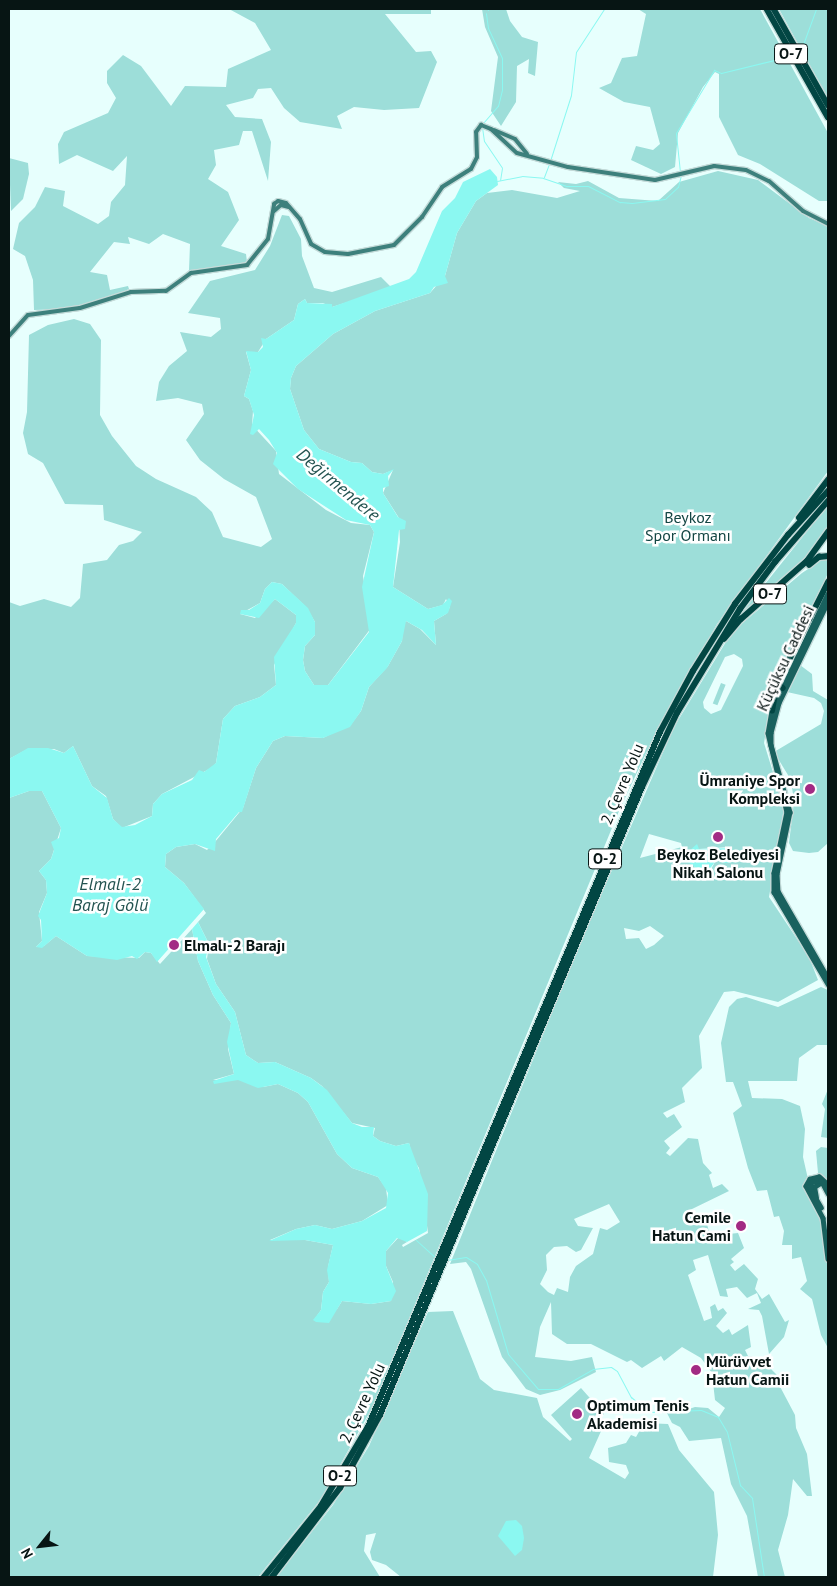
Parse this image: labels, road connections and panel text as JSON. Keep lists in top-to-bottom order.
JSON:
{
  "streets": {
    "highway": ["O-7", "2. Çevre Yolu", "O-2"],
    "main road": ["Küçüksu Caddesi"]
  },
  "crossings": [
    ["O-7", "2. Çevre Yolu"],
    ["2. Çevre Yolu", "O-2"]
  ],
  "water": ["Değirmendere", "Elmalı-2 Baraj Gölü"],
  "parks": ["Beykoz Spor Ormanı"],
  "places": [
    "Ümraniye Spor Kompleksi",
    "Beykoz Belediyesi Nikah Salonu",
    "Elmalı-2 Barajı",
    "Cemile Hatun Cami",
    "Mürüvvet Hatun Camii",
    "Optimum Tenis Akademisi"
  ],
  "north": "bottom left"
}
